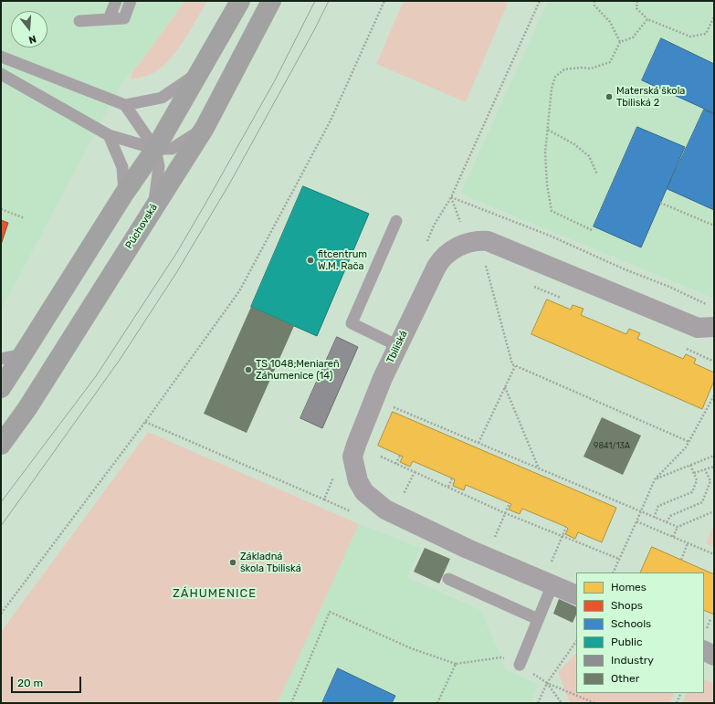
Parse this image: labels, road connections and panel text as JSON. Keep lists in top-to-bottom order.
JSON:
{
  "streets": {
    "main road": ["Púchovská"],
    "street": ["Tbiliská"]
  },
  "districts": ["ZÁHUMENICE"],
  "places": [
    "Materská škola Tbiliská 2",
    "fitcentrum W.M. Rača",
    "TS 1048;Meniareň Záhumenice (14)",
    "Základná škola Tbiliská"
  ],
  "house_numbers": ["9841/13A"],
  "legend": [
    "Homes",
    "Shops",
    "Schools",
    "Public",
    "Industry",
    "Other"
  ],
  "scale_bar": "20 m",
  "north": "bottom"
}
